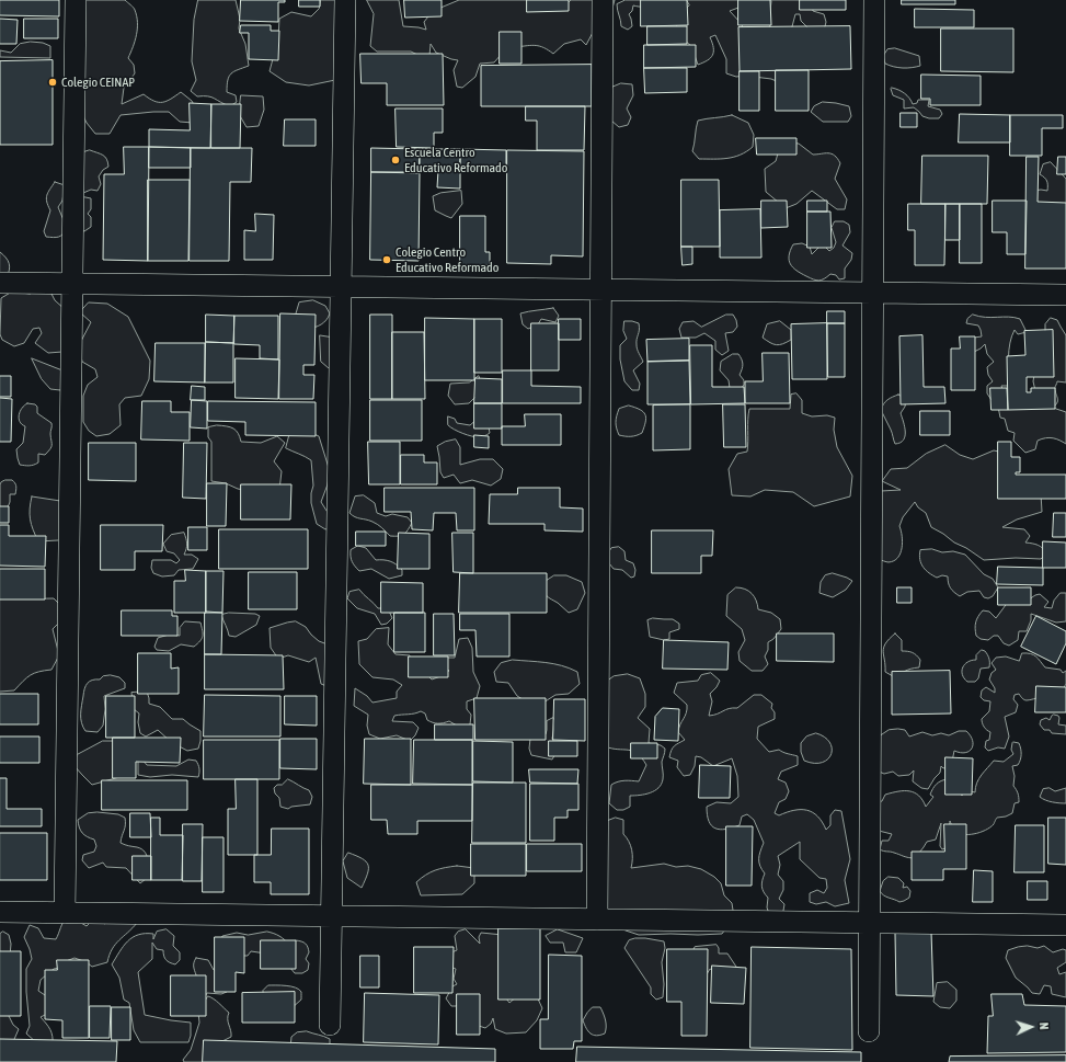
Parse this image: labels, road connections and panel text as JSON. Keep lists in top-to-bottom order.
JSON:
{
  "places": ["Colegio CEINAP", "Escuela Centro Educativo Reformado", "Colegio Centro Educativo Reformado"],
  "north": "right"
}
